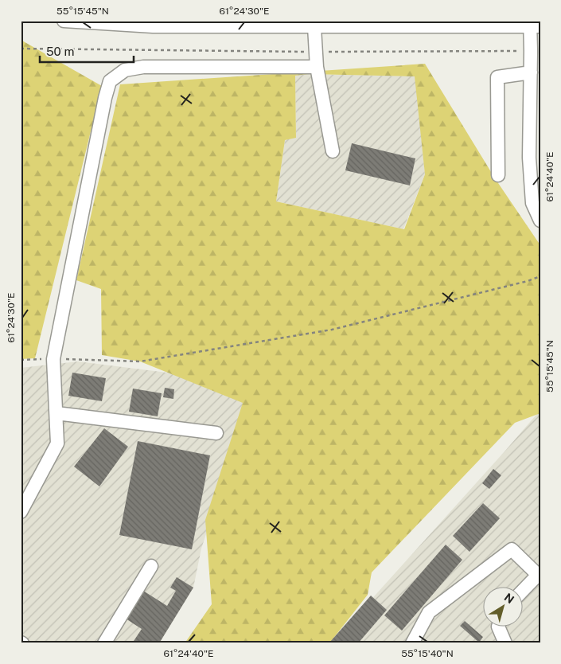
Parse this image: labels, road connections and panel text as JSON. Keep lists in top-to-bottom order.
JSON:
{
  "scale_bar": "50 m",
  "north": "top right",
  "coordinates": [
    "55°15'45\"N",
    "61°24'30\"E",
    "61°24'40\"E",
    "55°15'40\"N"
  ]
}
